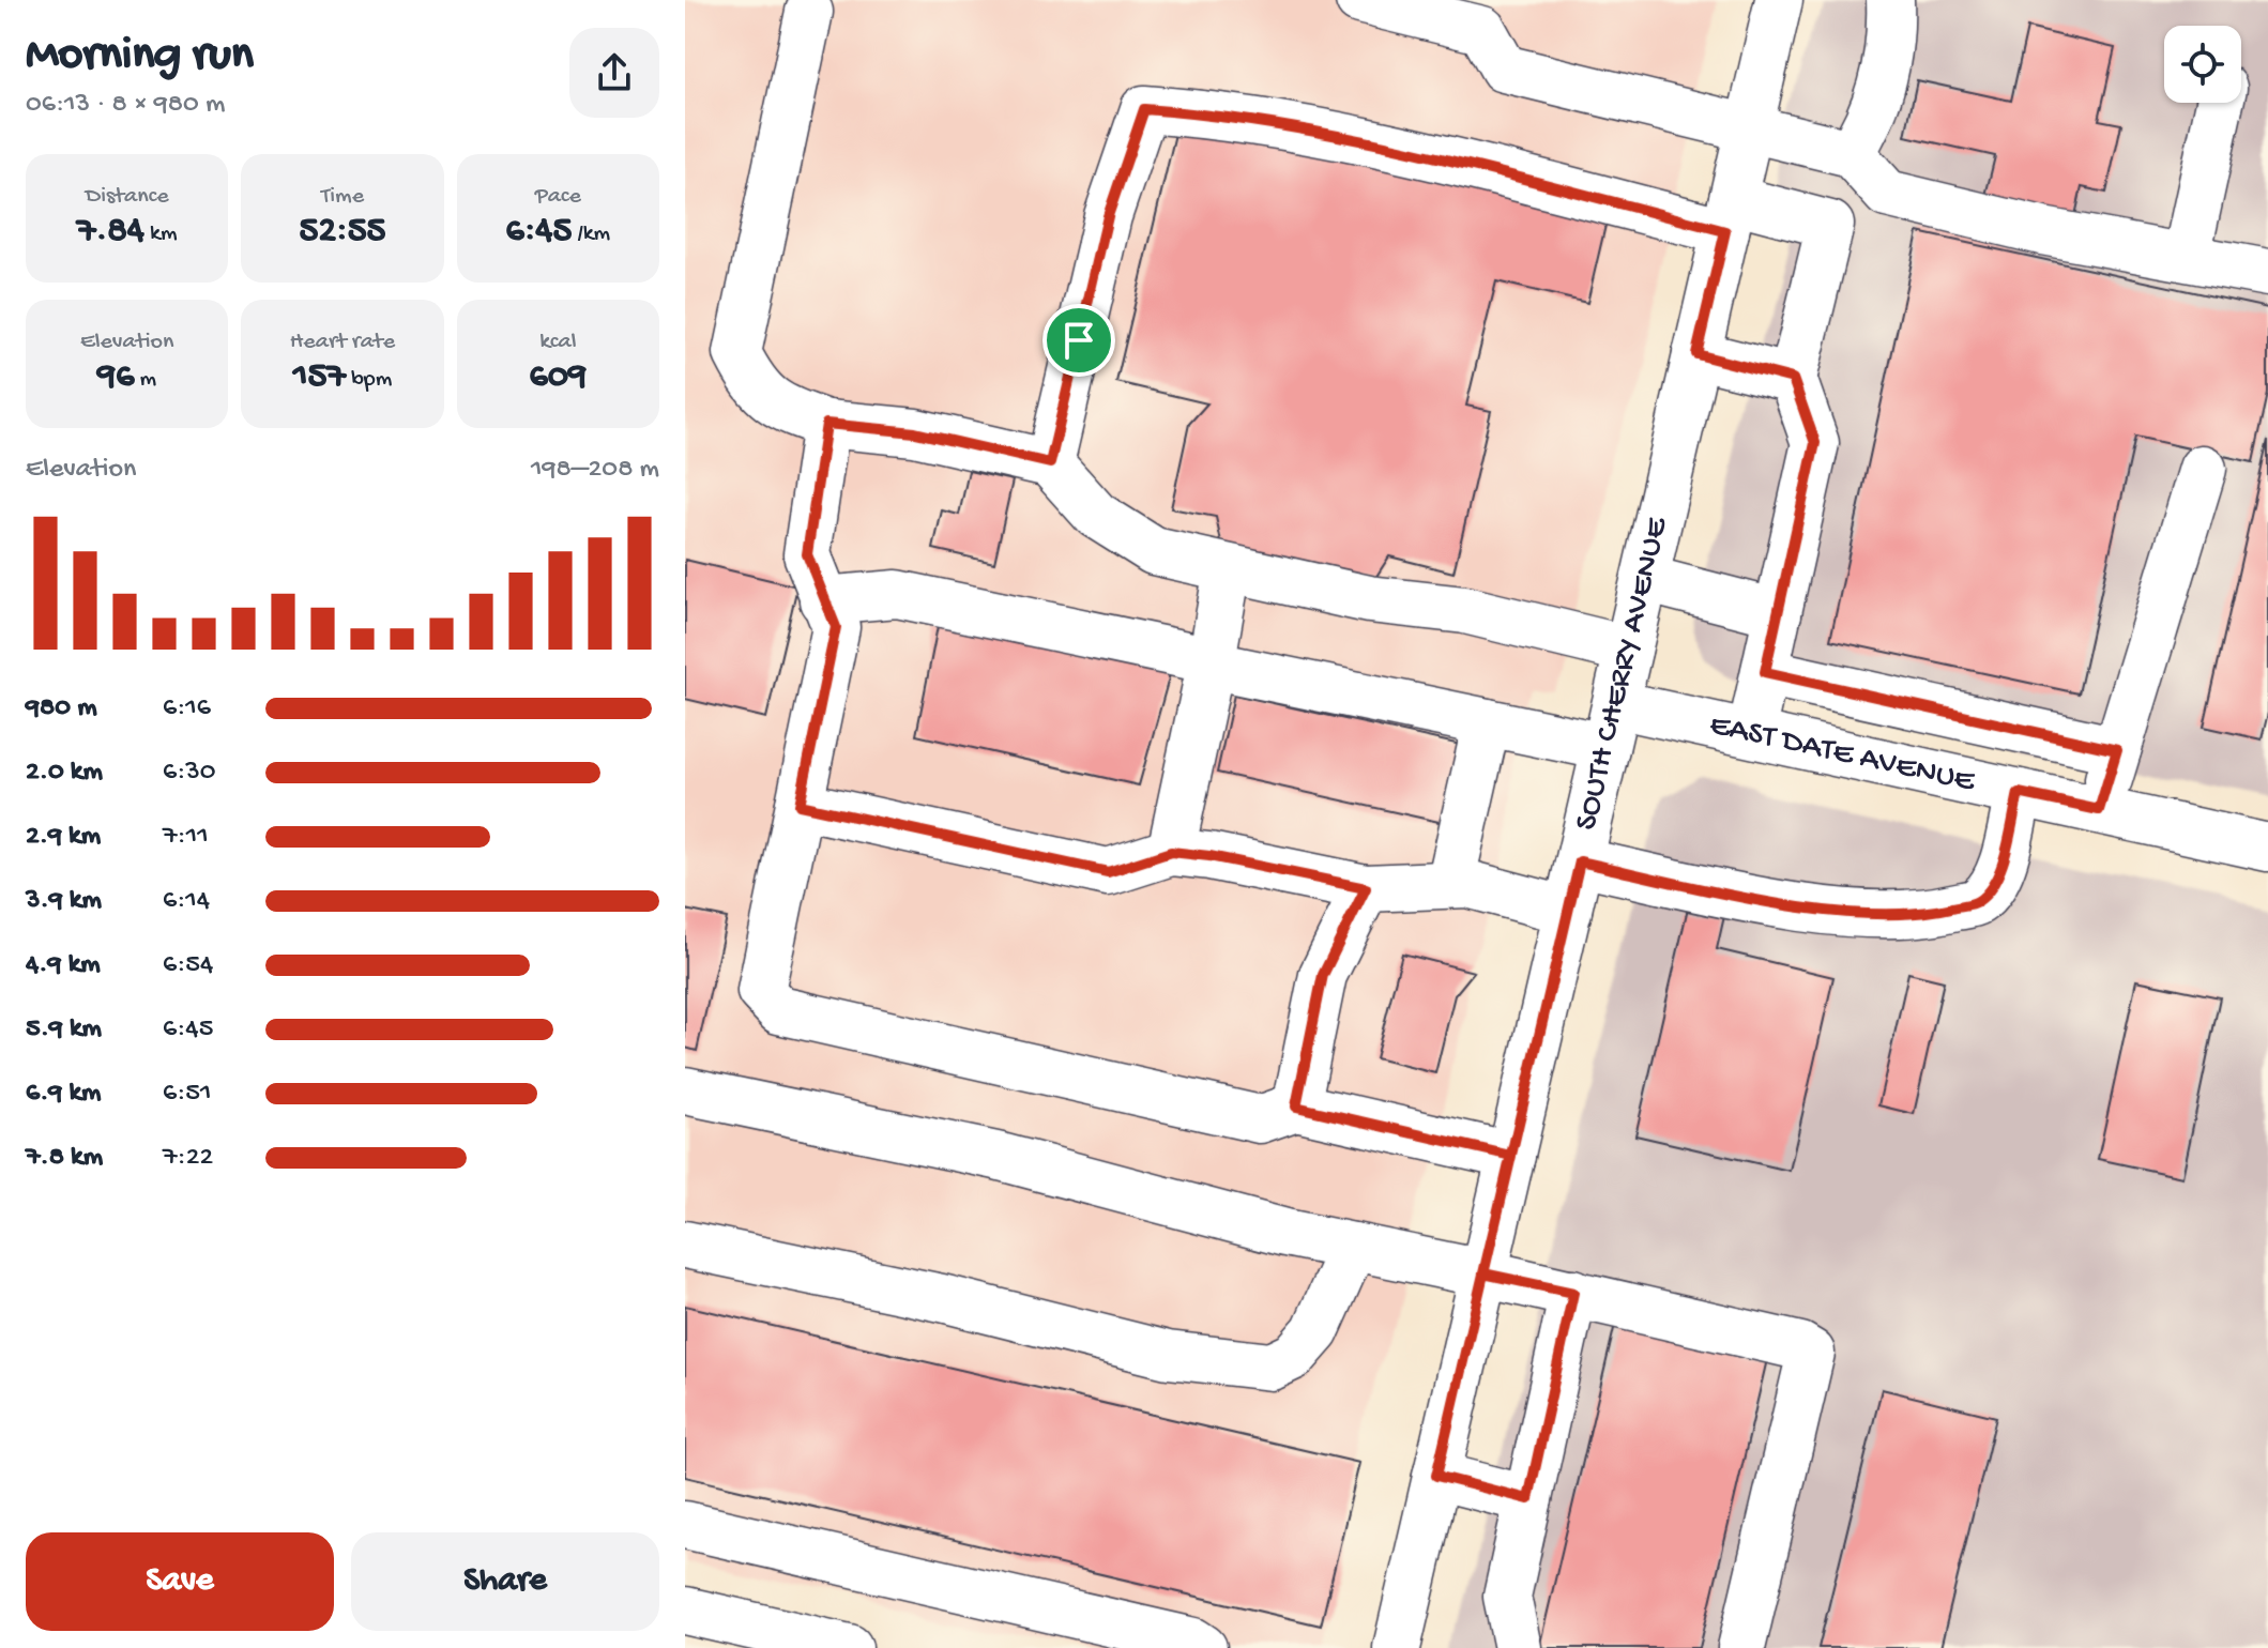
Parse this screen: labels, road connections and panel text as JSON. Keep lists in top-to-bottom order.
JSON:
{
  "streets": {
    "street": ["SOUTH CHERRY AVENUE", "EAST DATE AVENUE"]
  },
  "crossings": [
    ["SOUTH CHERRY AVENUE", "EAST DATE AVENUE"]
  ],
  "page": {
    "heading": ["Morning run", "06:13 · 8 × 980 m"],
    "stats": [
      ["Distance", "7.84 km"],
      ["Time", "52:55"],
      ["Pace", "6:45 /km"],
      ["Elevation", "96 m"],
      ["Heart rate", "157 bpm"],
      ["kcal", "609"]
    ],
    "chart": ["Elevation", "198–208 m"],
    "list": [
      {
        "name": "980 m",
        "note": "6:16"
      },
      {
        "name": "2.0 km",
        "note": "6:30"
      },
      {
        "name": "2.9 km",
        "note": "7:11"
      },
      {
        "name": "3.9 km",
        "note": "6:14"
      },
      {
        "name": "4.9 km",
        "note": "6:54"
      },
      {
        "name": "5.9 km",
        "note": "6:45"
      },
      {
        "name": "6.9 km",
        "note": "6:51"
      },
      {
        "name": "7.8 km",
        "note": "7:22"
      }
    ],
    "buttons": ["Save", "Share"]
  }
}
